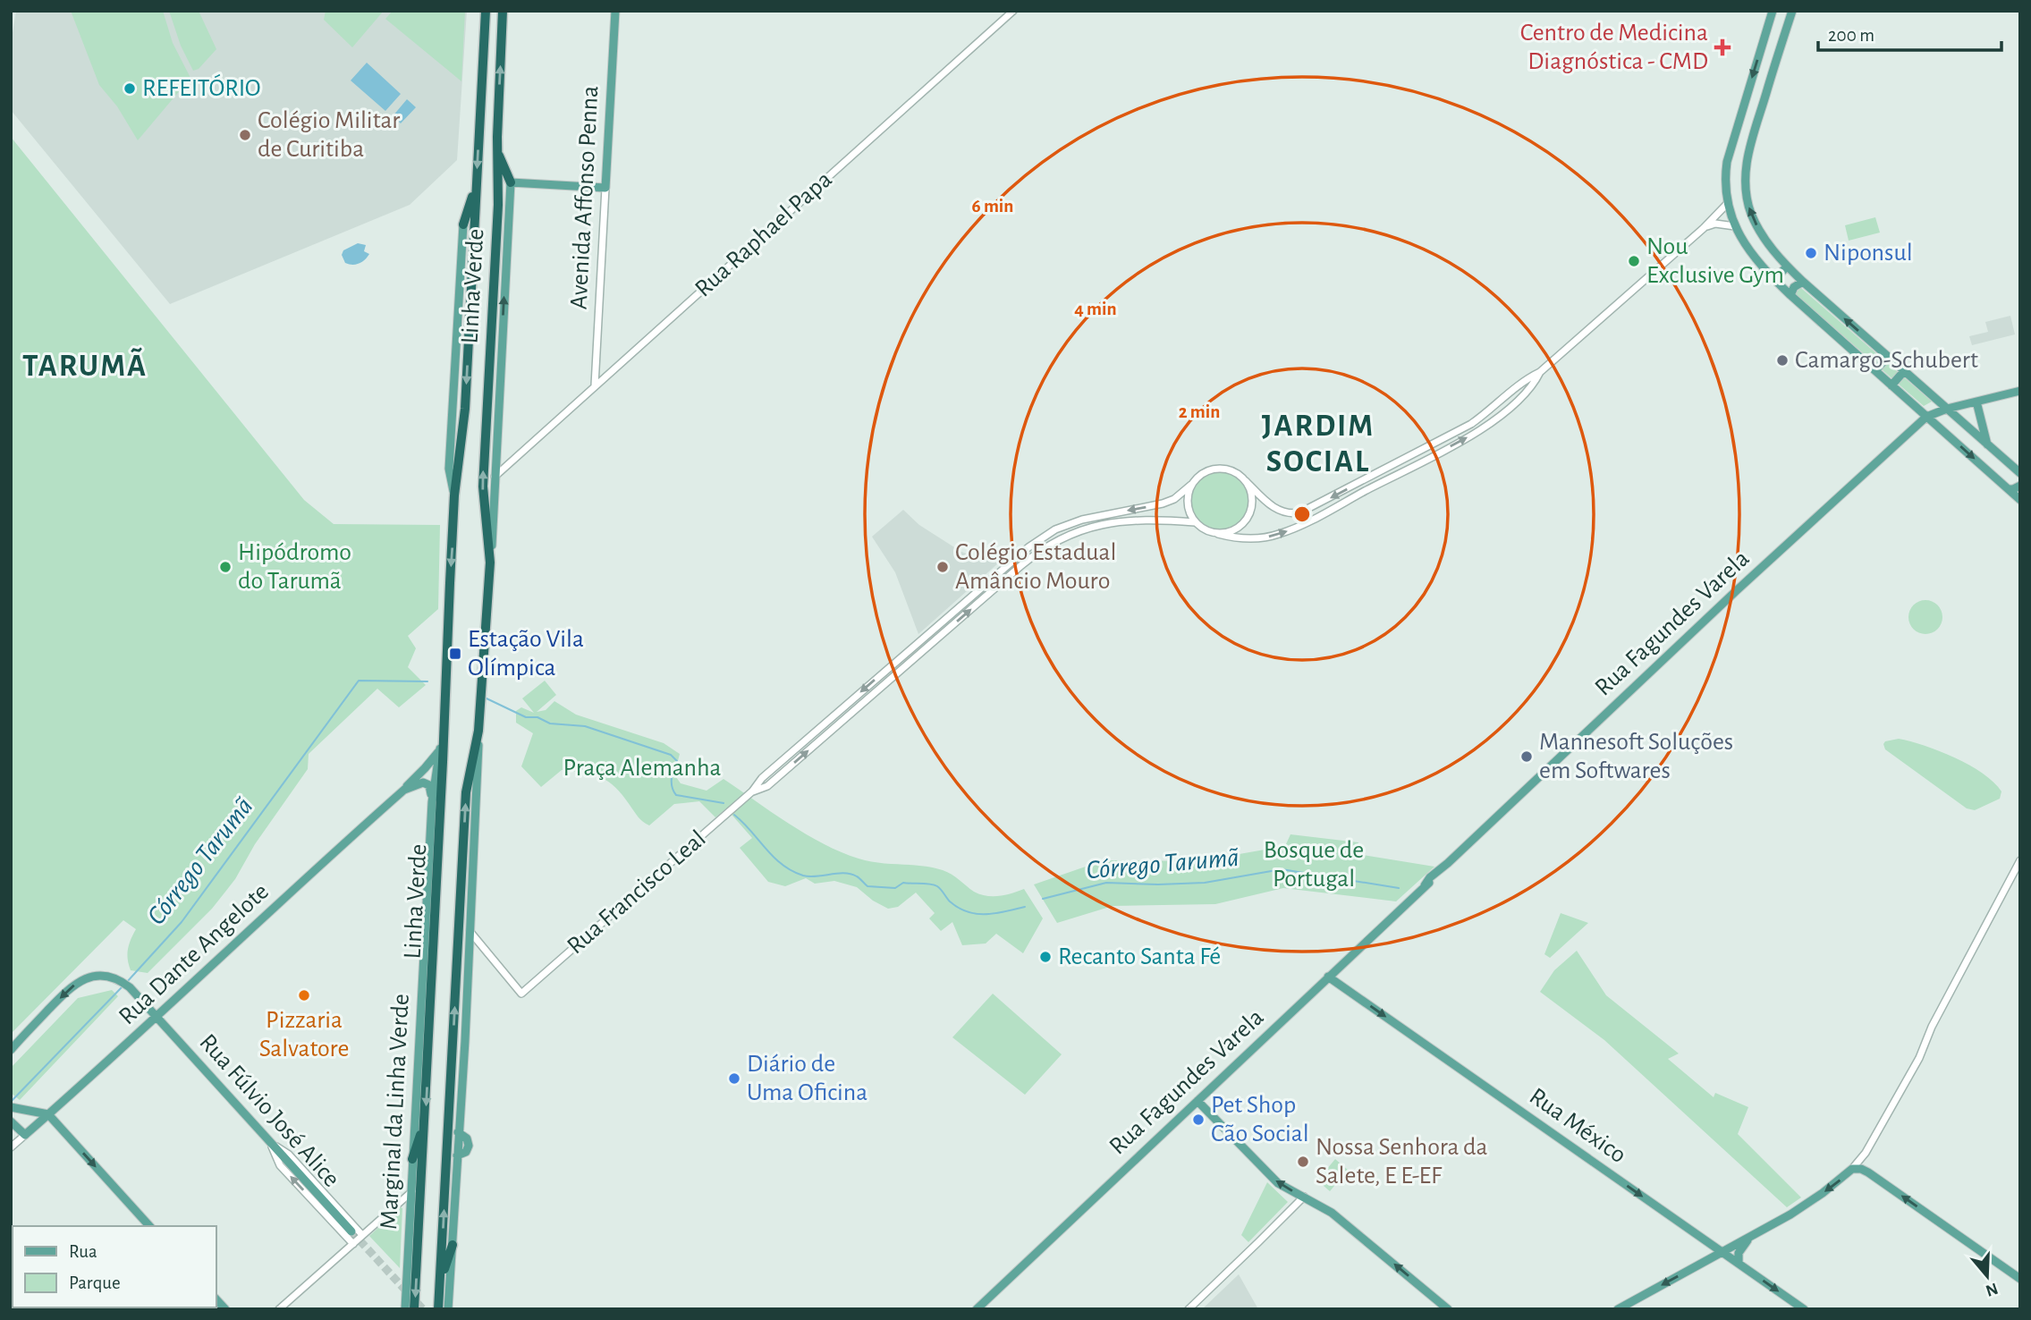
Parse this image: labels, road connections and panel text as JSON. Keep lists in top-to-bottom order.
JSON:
{
  "streets": {
    "highway": ["Linha Verde"],
    "main road": [
      "Avenida Affonso Penna",
      "Rua Fagundes Varela",
      "Rua Dante Angelote",
      "Rua Fúlvio José Alice",
      "Marginal da Linha Verde",
      "Rua México"
    ],
    "street": ["Rua Raphael Papa", "Rua Francisco Leal"]
  },
  "crossings": [
    ["Avenida Affonso Penna", "Rua Raphael Papa"],
    ["Rua Raphael Papa", "Linha Verde"],
    ["Linha Verde", "Marginal da Linha Verde"],
    ["Rua Fagundes Varela", "Rua México"],
    ["Rua Dante Angelote", "Rua Fúlvio José Alice"],
    ["Rua Dante Angelote", "Marginal da Linha Verde"]
  ],
  "one_way": ["Rua México"],
  "districts": ["TARUMÃ", "JARDIM SOCIAL"],
  "water": ["Córrego Tarumã"],
  "parks": ["Praça Alemanha", "Bosque de Portugal"],
  "places": {
    "health": ["Centro de Medicina Diagnóstica - CMD"],
    "other": [
      "REFEITÓRIO",
      "Colégio Militar de Curitiba",
      "Niponsul",
      "Nou Exclusive Gym",
      "Camargo-Schubert",
      "Hipódromo do Tarumã",
      "Colégio Estadual Amâncio Mouro",
      "Mannesoft Soluções em Softwares",
      "Recanto Santa Fé",
      "Pizzaria Salvatore",
      "Diário de Uma Oficina",
      "Pet Shop Cão Social",
      "Nossa Senhora da Salete, E E-EF"
    ],
    "transit": ["Estação Vila Olímpica"]
  },
  "legend": ["Rua", "Parque"],
  "scale_bar": "200 m",
  "north": "bottom",
  "rings": ["6 min", "4 min", "2 min"]
}
